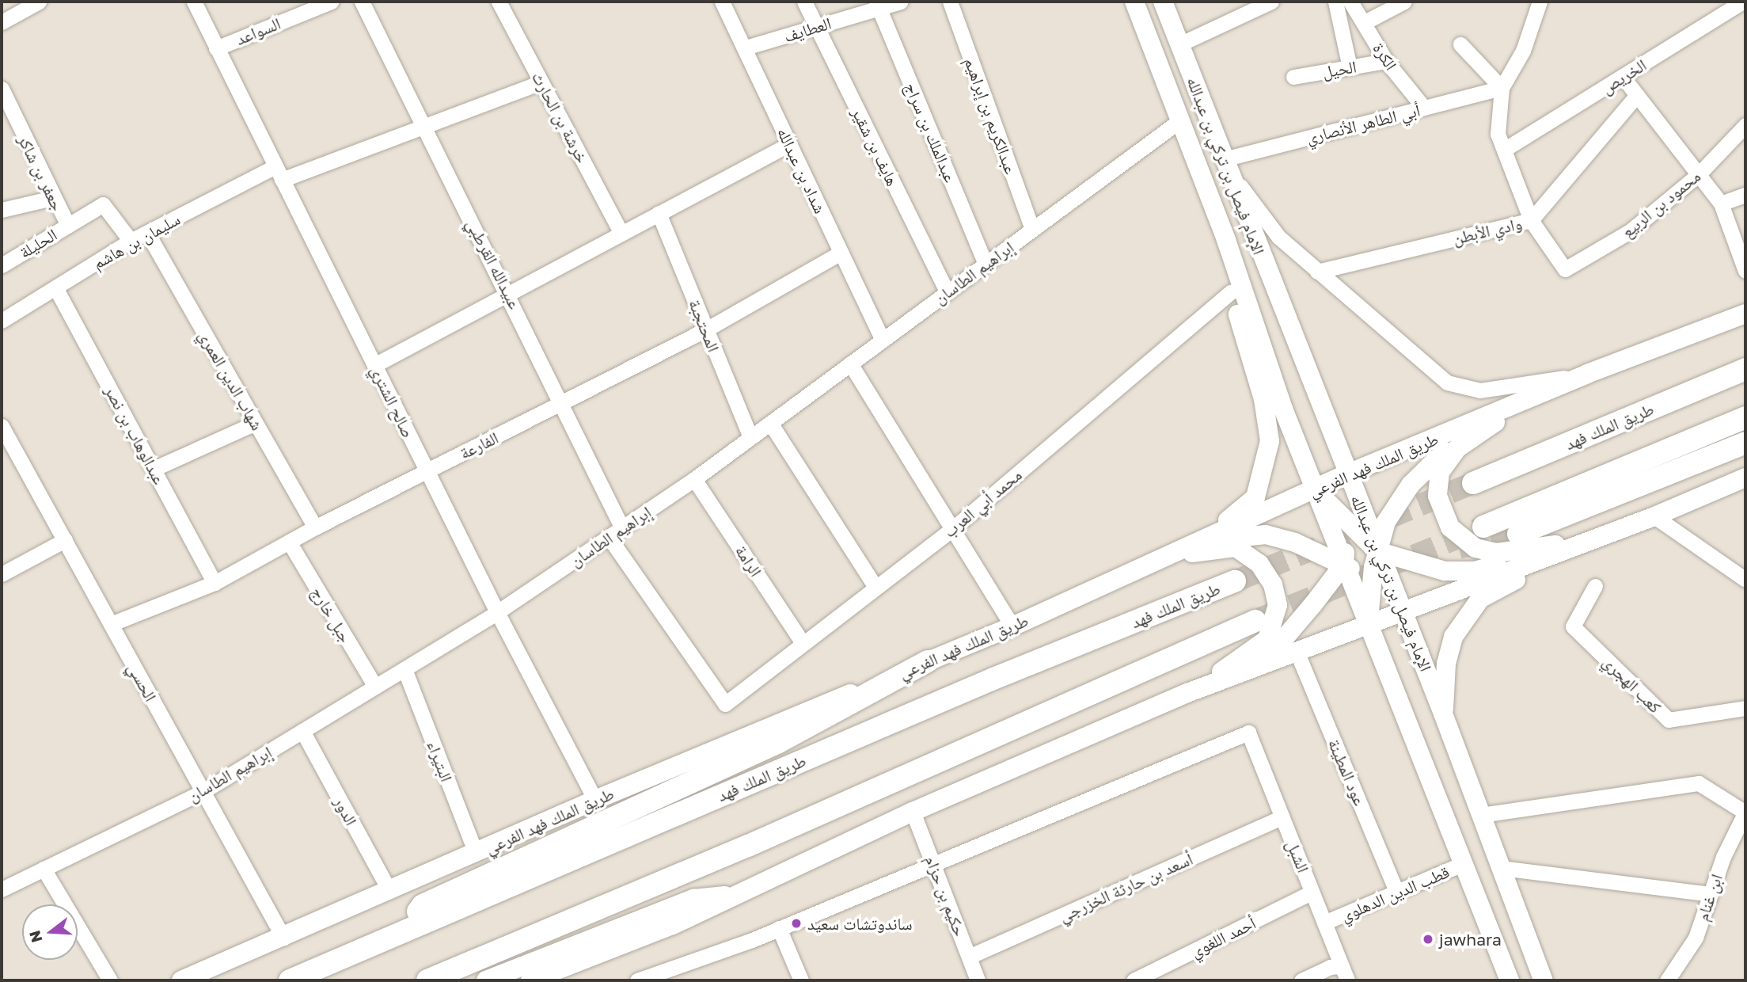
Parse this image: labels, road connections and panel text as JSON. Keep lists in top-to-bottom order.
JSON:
{
  "streets": {
    "highway": ["طريق الملك فهد"],
    "main road": ["الإمام فيصل بن تركي بن عبدالله", "طريق الملك فهد الفرعي"],
    "street": [
      "العطايف",
      "السواعد",
      "الكرة",
      "الحيل",
      "الخريص",
      "عبدالكريم بن إبراهيم",
      "خرشة بن الحارث",
      "أبي الطاهر الأنصاري",
      "عبدالملك بن سراج",
      "هايف بن شقير",
      "شداد بن عبدالله",
      "جعفر بن شاكر",
      "محمود بن الربيع",
      "وادي الأبطن",
      "سليمان بن هاشم",
      "الحليلة",
      "عبيدالله القرطبي",
      "إبراهيم الطاسان",
      "المحتجبة",
      "شهاب الدين العمري",
      "صالح الشتري",
      "عبدالوهاب بن نصر",
      "الفارعة",
      "محمد أبي العرب",
      "الرامة",
      "جبل خارج",
      "الحسي",
      "كعب الهجري",
      "البتيراء",
      "عود المطينة",
      "الدور",
      "الشبل",
      "أسعد بن حارثة الخزرجي",
      "قطب الدين الدهلوي",
      "حكيم بن حزام",
      "ابن غنام",
      "أحمد اللغوي"
    ]
  },
  "crossings": [
    ["العطايف", "عبدالملك بن سراج"],
    ["العطايف", "هايف بن شقير"],
    ["العطايف", "شداد بن عبدالله"],
    ["السواعد", "صالح الشتري"],
    ["الكرة", "الحيل"],
    ["الكرة", "أبي الطاهر الأنصاري"],
    ["عبدالكريم بن إبراهيم", "إبراهيم الطاسان"],
    ["خرشة بن الحارث", "سليمان بن هاشم"],
    ["أبي الطاهر الأنصاري", "الإمام فيصل بن تركي بن عبدالله"],
    ["عبدالملك بن سراج", "إبراهيم الطاسان"],
    ["هايف بن شقير", "إبراهيم الطاسان"],
    ["الإمام فيصل بن تركي بن عبدالله", "إبراهيم الطاسان"],
    ["الإمام فيصل بن تركي بن عبدالله", "طريق الملك فهد الفرعي"],
    ["الإمام فيصل بن تركي بن عبدالله", "قطب الدين الدهلوي"],
    ["شداد بن عبدالله", "إبراهيم الطاسان"],
    ["شداد بن عبدالله", "الفارعة"],
    ["جعفر بن شاكر", "الحليلة"],
    ["محمود بن الربيع", "وادي الأبطن"],
    ["سليمان بن هاشم", "الحليلة"],
    ["سليمان بن هاشم", "عبيدالله القرطبي"],
    ["سليمان بن هاشم", "شهاب الدين العمري"],
    ["سليمان بن هاشم", "صالح الشتري"],
    ["سليمان بن هاشم", "عبدالوهاب بن نصر"],
    ["عبيدالله القرطبي", "إبراهيم الطاسان"],
    ["عبيدالله القرطبي", "الفارعة"],
    ["إبراهيم الطاسان", "المحتجبة"],
    ["إبراهيم الطاسان", "صالح الشتري"],
    ["إبراهيم الطاسان", "محمد أبي العرب"],
    ["إبراهيم الطاسان", "الرامة"],
    ["إبراهيم الطاسان", "جبل خارج"],
    ["إبراهيم الطاسان", "الحسي"],
    ["إبراهيم الطاسان", "البتيراء"],
    ["إبراهيم الطاسان", "الدور"],
    ["المحتجبة", "الفارعة"],
    ["شهاب الدين العمري", "الفارعة"],
    ["صالح الشتري", "الفارعة"],
    ["صالح الشتري", "طريق الملك فهد الفرعي"],
    ["عبدالوهاب بن نصر", "الفارعة"],
    ["الفارعة", "جبل خارج"],
    ["الفارعة", "الحسي"],
    ["طريق الملك فهد الفرعي", "الحسي"],
    ["طريق الملك فهد الفرعي", "البتيراء"],
    ["طريق الملك فهد الفرعي", "الدور"],
    ["محمد أبي العرب", "الرامة"],
    ["عود المطينة", "قطب الدين الدهلوي"],
    ["الشبل", "أسعد بن حارثة الخزرجي"],
    ["الشبل", "قطب الدين الدهلوي"],
    ["الشبل", "حكيم بن حزام"],
    ["الشبل", "أحمد اللغوي"],
    ["أسعد بن حارثة الخزرجي", "حكيم بن حزام"]
  ],
  "places": ["ساندوتشات سعيد", "jawhara"],
  "north": "left"
}
